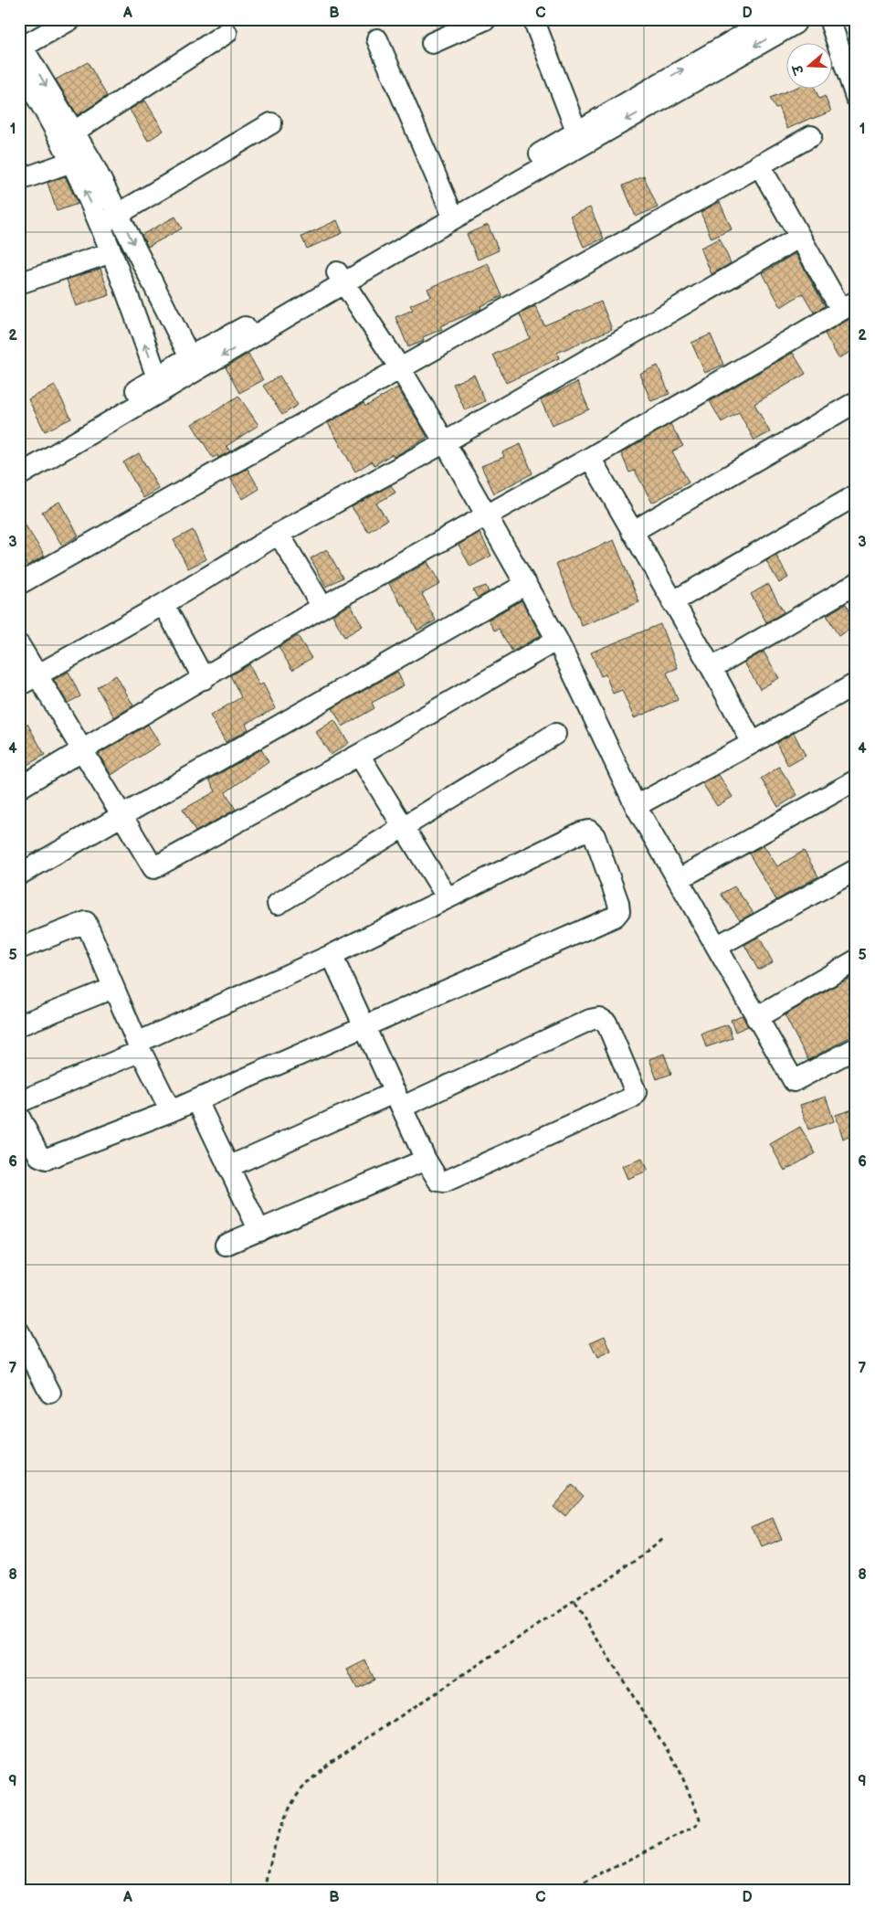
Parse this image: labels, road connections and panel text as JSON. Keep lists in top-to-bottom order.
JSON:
{
  "north": "left",
  "grid": {
    "columns": [
      "A",
      "B",
      "C",
      "D"
    ],
    "rows": [
      "1",
      "2",
      "3",
      "4",
      "5",
      "6",
      "7",
      "8",
      "9"
    ]
  }
}
